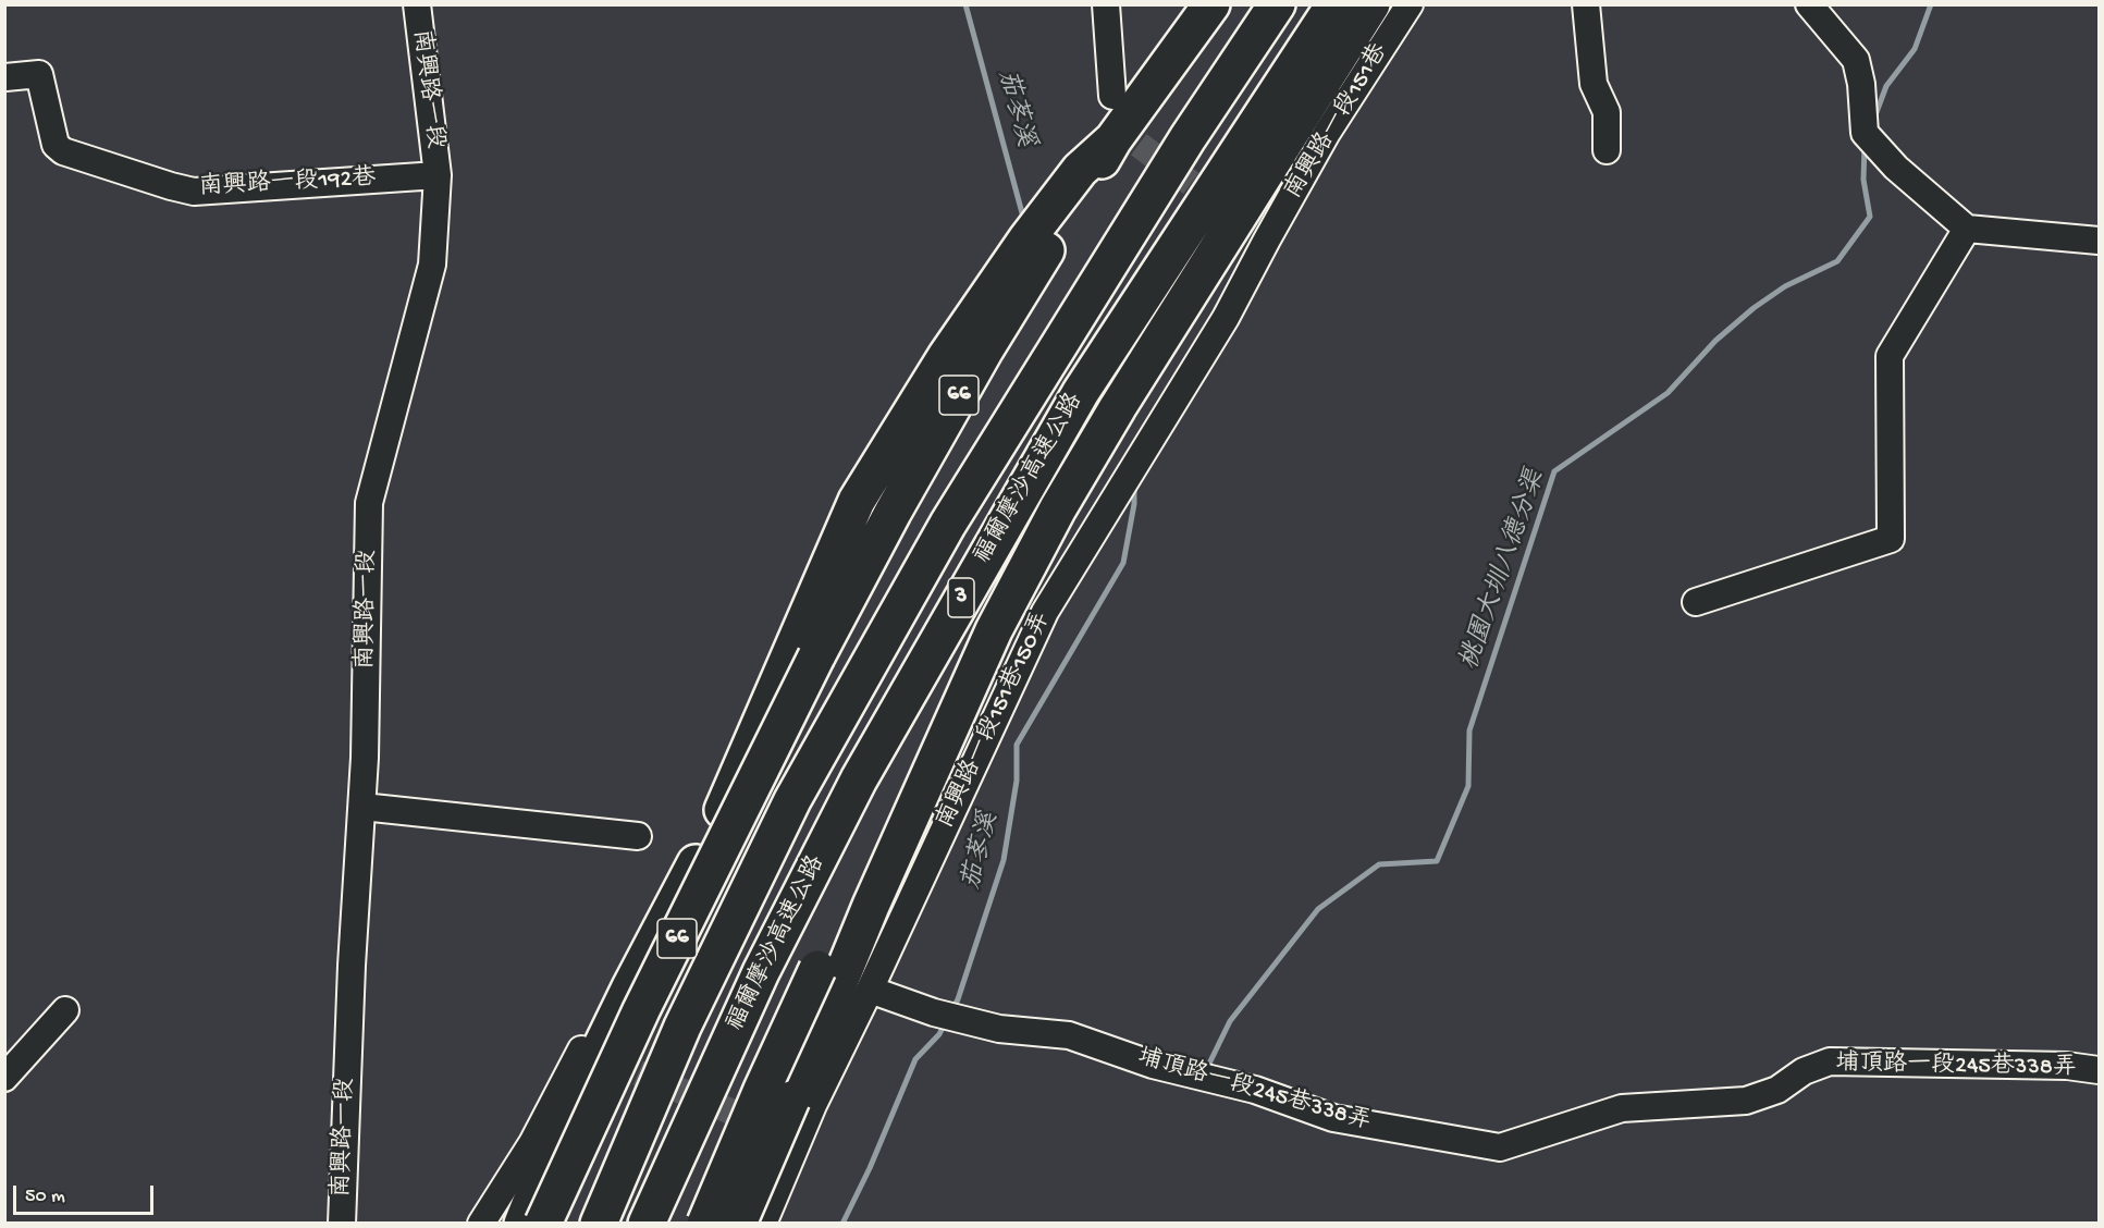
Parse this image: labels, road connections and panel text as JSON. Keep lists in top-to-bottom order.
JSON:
{
  "streets": {
    "highway": ["66", "福爾摩沙高速公路", "3"],
    "street": [
      "南興路一段",
      "南興路一段151巷",
      "南興路一段192巷",
      "南興路一段151巷150弄",
      "埔頂路一段245巷338弄"
    ]
  },
  "crossings": [
    ["南興路一段", "南興路一段192巷"],
    ["南興路一段151巷", "南興路一段151巷150弄"],
    ["南興路一段151巷150弄", "埔頂路一段245巷338弄"]
  ],
  "water": ["茄苳溪", "桃園大圳八德分渠"],
  "scale_bar": "50 m"
}
